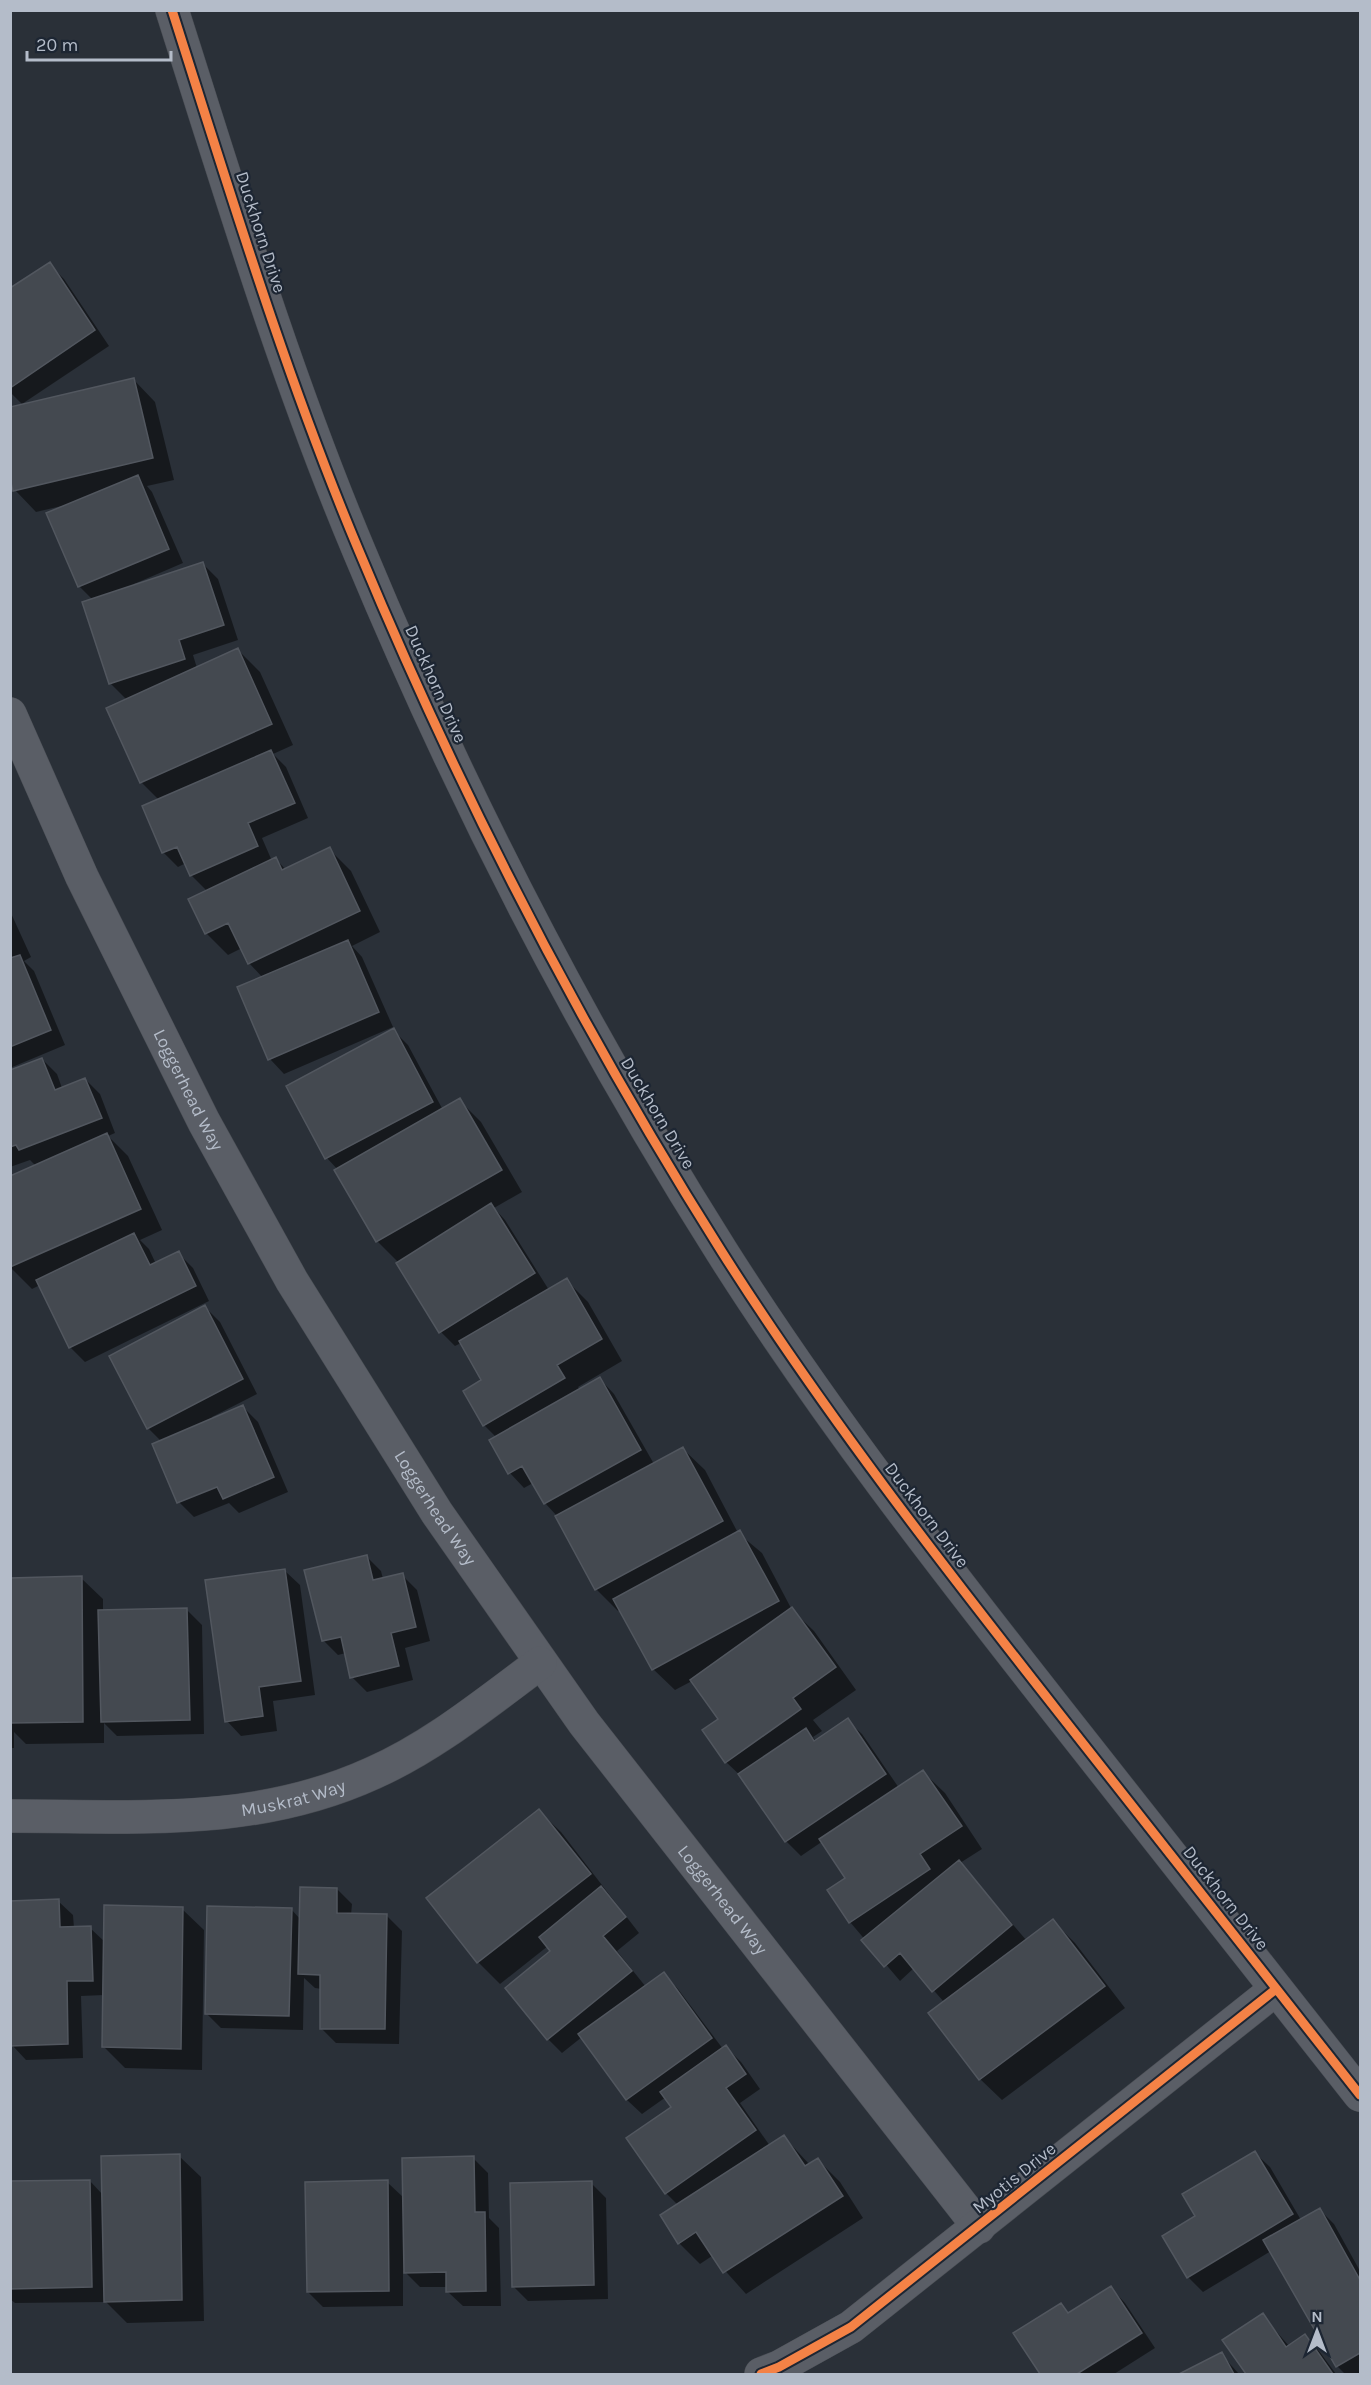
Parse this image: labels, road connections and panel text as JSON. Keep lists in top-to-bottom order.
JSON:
{
  "streets": {
    "street": [
      "Duckhorn Drive",
      "Loggerhead Way",
      "Muskrat Way",
      "Myotis Drive"
    ]
  },
  "crossings": [
    ["Duckhorn Drive", "Myotis Drive"],
    ["Loggerhead Way", "Muskrat Way"],
    ["Loggerhead Way", "Myotis Drive"]
  ],
  "scale_bar": "20 m",
  "north": "top"
}
